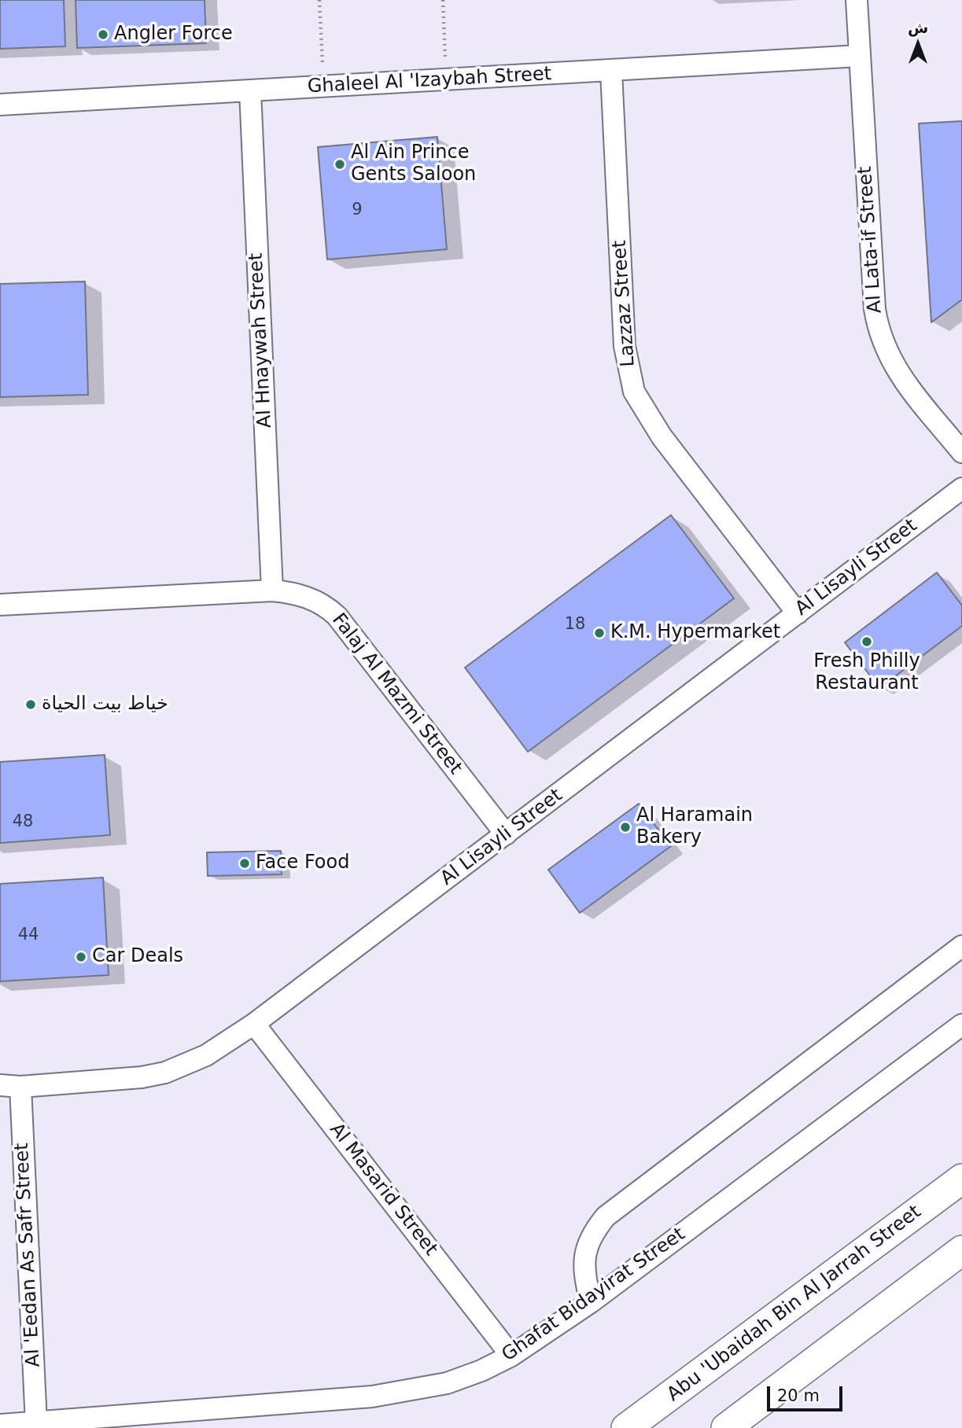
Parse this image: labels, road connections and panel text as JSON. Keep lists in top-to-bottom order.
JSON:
{
  "streets": {
    "main road": ["Abu 'Ubaidah Bin Al Jarrah Street"],
    "street": [
      "Ghaleel Al 'Izaybah Street",
      "Al Lata-if Street",
      "Lazzaz Street",
      "Al Hnaywah Street",
      "Al Lisayli Street",
      "Falaj Al Mazmi Street",
      "Al Masarid Street",
      "Al 'Eedan As Safr Street",
      "Ghafat Bidayirat Street"
    ]
  },
  "crossings": [
    ["Ghaleel Al 'Izaybah Street", "Al Lata-if Street"],
    ["Ghaleel Al 'Izaybah Street", "Lazzaz Street"],
    ["Ghaleel Al 'Izaybah Street", "Al Hnaywah Street"],
    ["Lazzaz Street", "Al Lisayli Street"],
    ["Al Hnaywah Street", "Falaj Al Mazmi Street"],
    ["Al Lisayli Street", "Falaj Al Mazmi Street"],
    ["Al Lisayli Street", "Al Masarid Street"],
    ["Al Lisayli Street", "Al 'Eedan As Safr Street"],
    ["Al Masarid Street", "Ghafat Bidayirat Street"],
    ["Al 'Eedan As Safr Street", "Ghafat Bidayirat Street"]
  ],
  "places": [
    "Angler Force",
    "Al Ain Prince Gents Saloon",
    "K.M. Hypermarket",
    "Fresh Philly Restaurant",
    "خياط بيت الحياة",
    "Al Haramain Bakery",
    "Face Food",
    "Car Deals"
  ],
  "house_numbers": [
    "9",
    "18",
    "48",
    "44"
  ],
  "scale_bar": "20 m",
  "north": "top"
}
